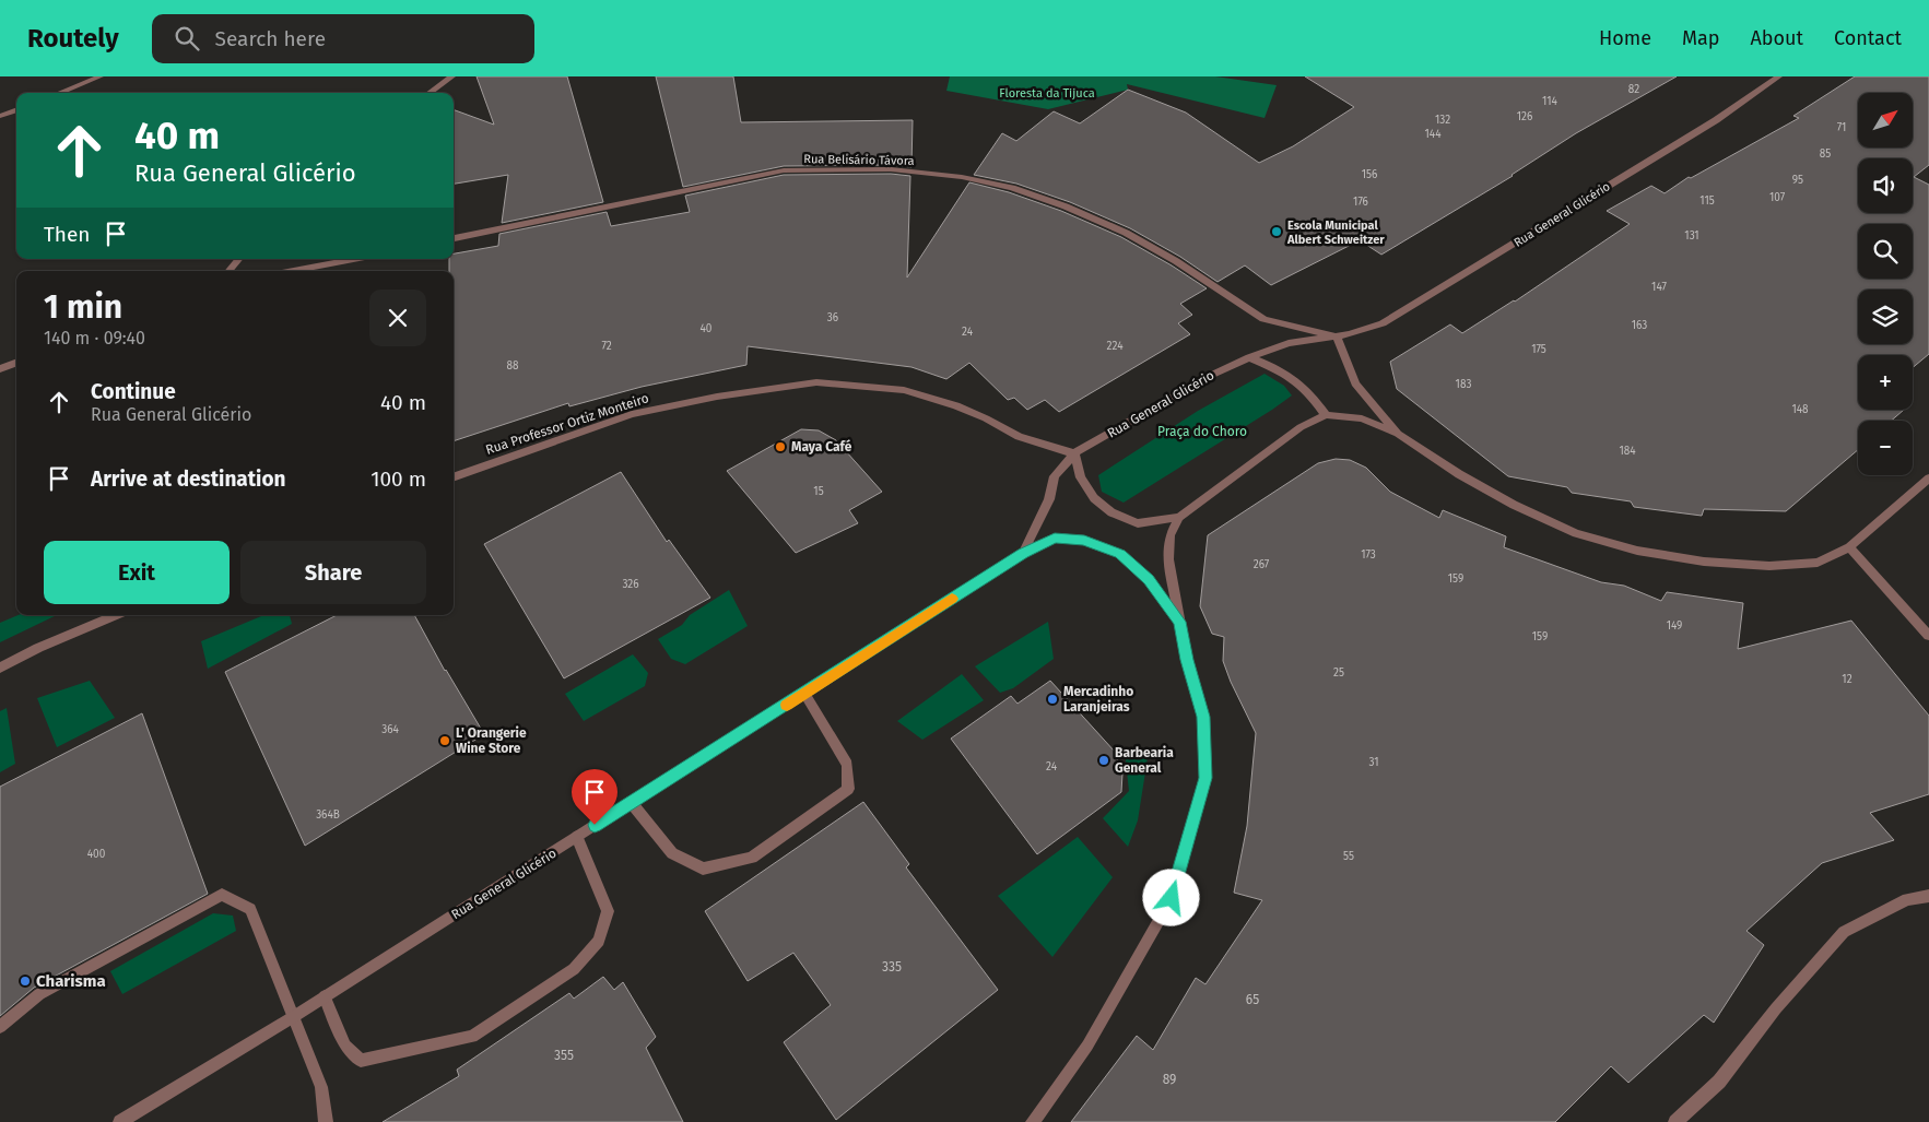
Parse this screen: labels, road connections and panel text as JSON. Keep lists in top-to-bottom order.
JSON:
{
  "streets": {
    "street": ["Rua Belisário Távora", "Rua General Glicério", "Rua Professor Ortiz Monteiro"]
  },
  "crossings": [
    ["Rua Belisário Távora", "Rua General Glicério"],
    ["Rua General Glicério", "Rua Professor Ortiz Monteiro"]
  ],
  "parks": ["Floresta da Tijuca", "Praça do Choro"],
  "places": [
    "Escola Municipal Albert Schweitzer",
    "Maya Café",
    "Mercadinho Laranjeiras",
    "L' Orangerie Wine Store",
    "Barbearia General",
    "Charisma"
  ],
  "house_numbers": [
    "82",
    "114",
    "126",
    "132",
    "71",
    "144",
    "85",
    "156",
    "95",
    "107",
    "115",
    "176",
    "131",
    "147",
    "36",
    "163",
    "40",
    "24",
    "72",
    "224",
    "175",
    "88",
    "183",
    "148",
    "184",
    "15",
    "173",
    "267",
    "159",
    "326",
    "149",
    "159",
    "25",
    "12",
    "364",
    "31",
    "24",
    "364B",
    "400",
    "55",
    "335",
    "65",
    "355",
    "89"
  ],
  "north": "top right",
  "page": {
    "header": "Routely",
    "search": "Search here",
    "nav": [
      "Home",
      "Map",
      "About",
      "Contact"
    ],
    "map_buttons": ["+", "−"],
    "turn": ["40 m", "Rua General Glicério"],
    "then": "Then",
    "heading": ["1 min", "140 m · 09:40"],
    "list": [
      {
        "name": "Continue",
        "note": "Rua General Glicério",
        "value": "40 m"
      },
      {
        "name": "Arrive at destination",
        "value": "100 m"
      }
    ],
    "buttons": ["Exit", "Share"]
  }
}
